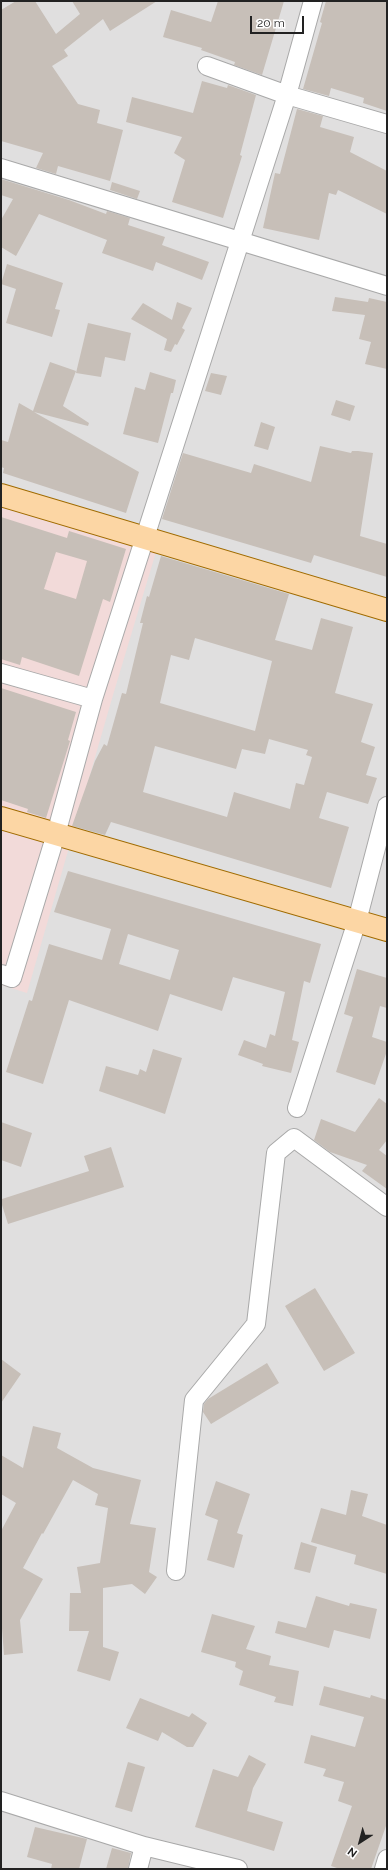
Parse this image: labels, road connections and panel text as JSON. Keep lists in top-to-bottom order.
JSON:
{
  "scale_bar": "20 m",
  "north": "bottom left"
}
